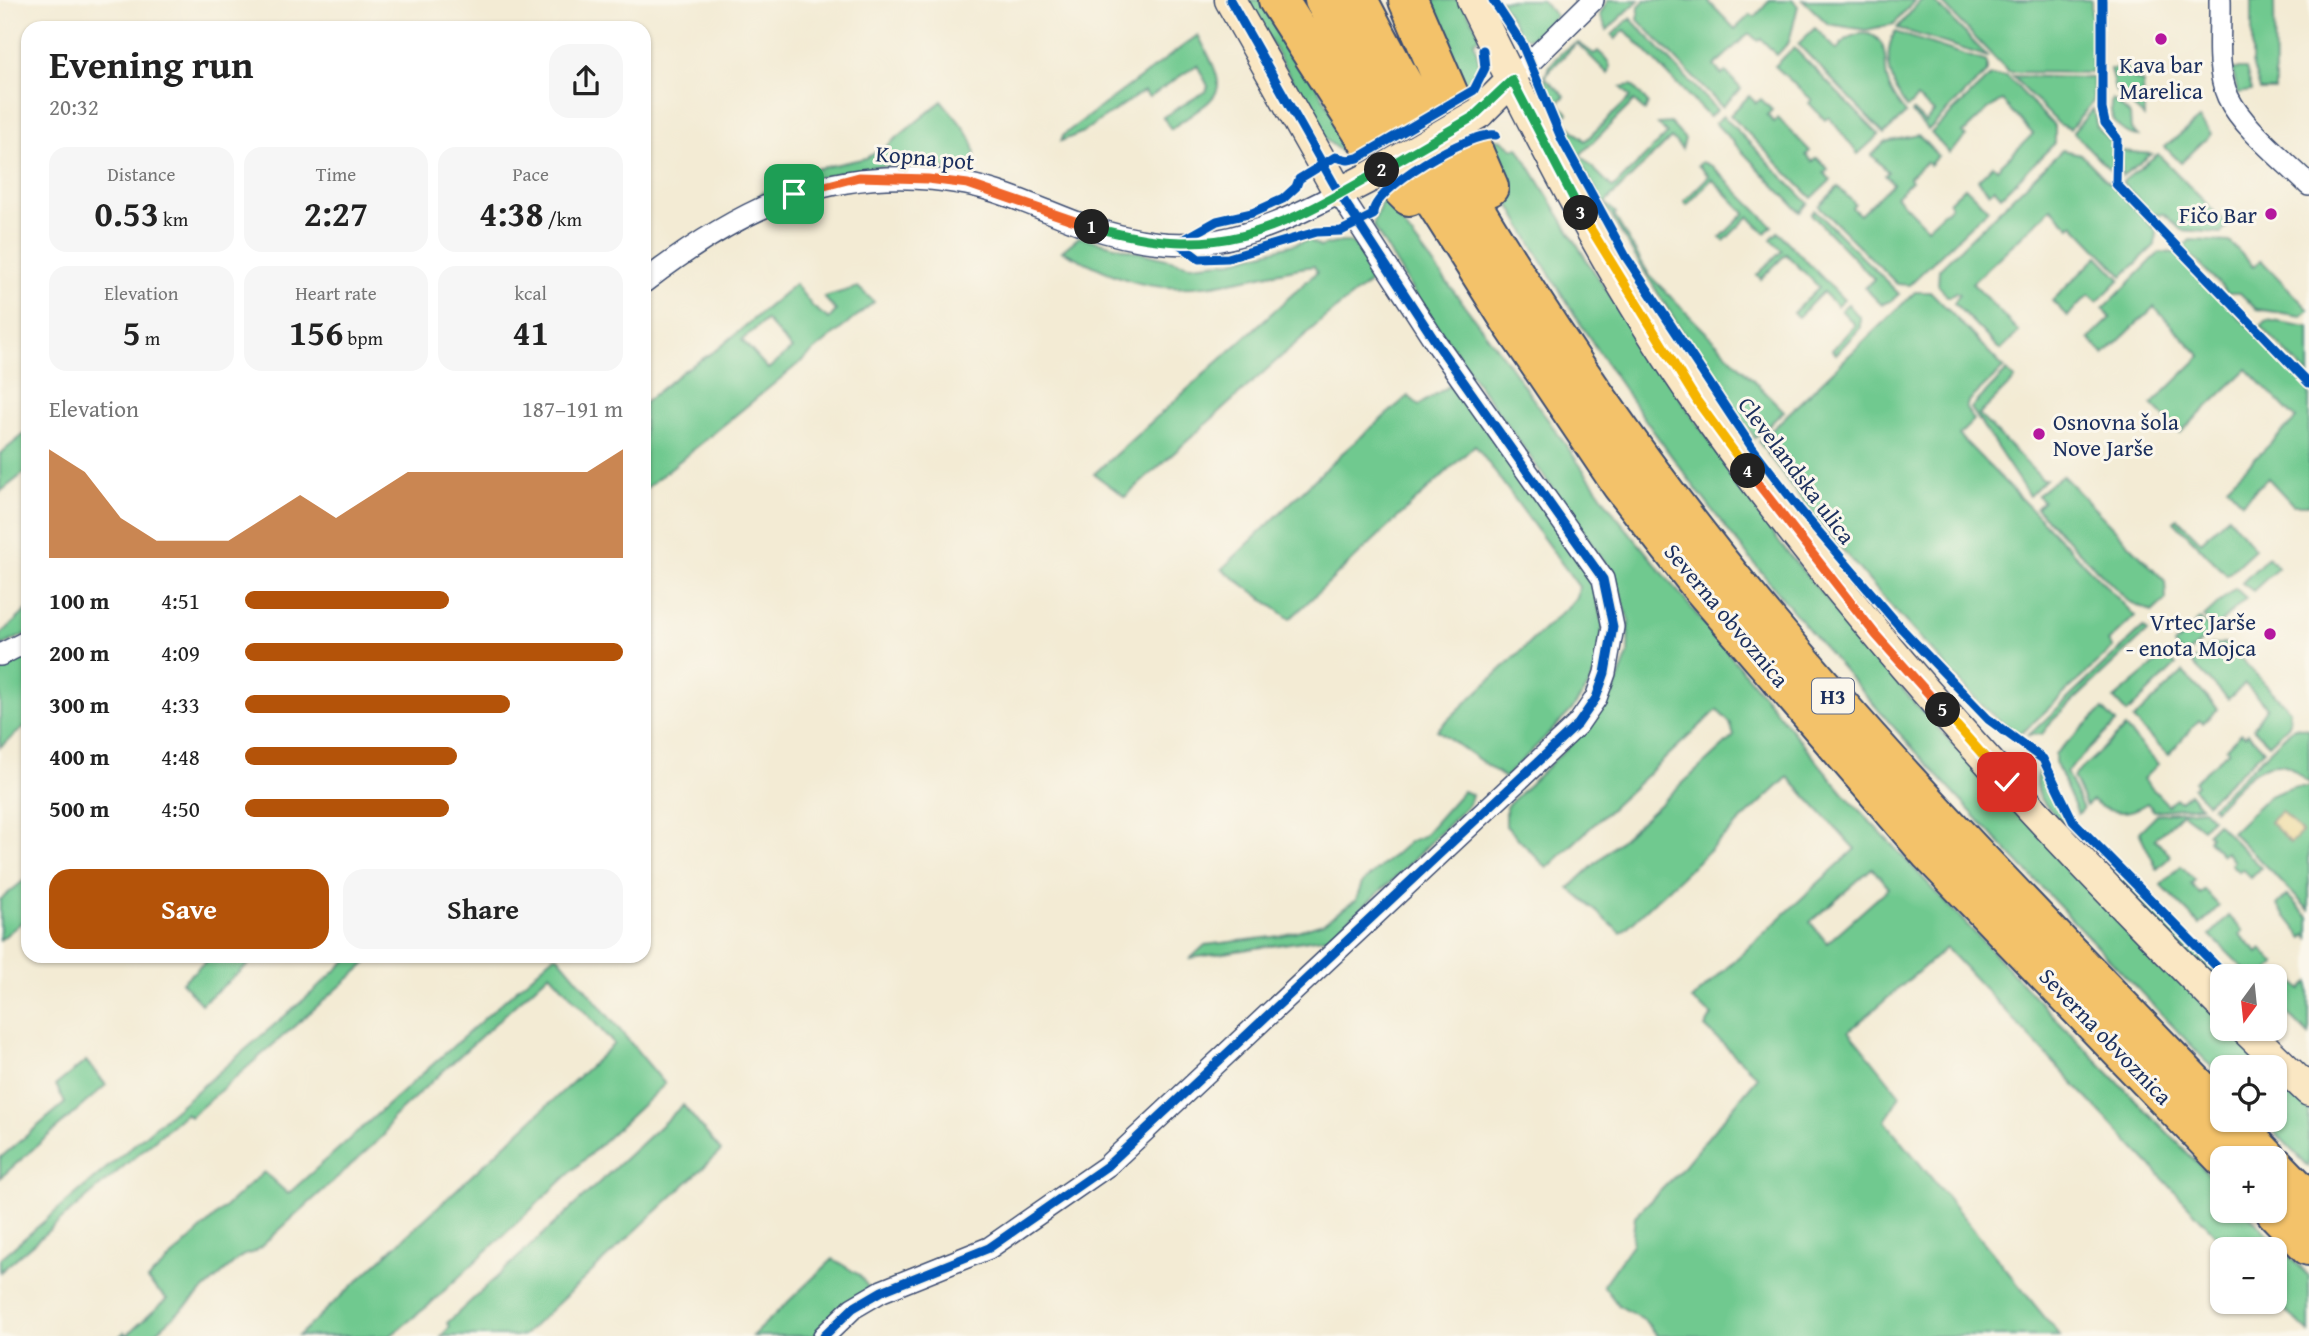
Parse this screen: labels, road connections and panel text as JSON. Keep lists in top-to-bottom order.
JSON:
{
  "streets": {
    "highway": ["Severna obvoznica", "H3"],
    "street": ["Kopna pot", "Clevelandska ulica"]
  },
  "places": [
    "Kava bar Marelica",
    "Fičo Bar",
    "Osnovna šola Nove Jarše",
    "Vrtec Jarše - enota Mojca"
  ],
  "north": "bottom",
  "page": {
    "heading": ["Evening run", "20:32"],
    "stats": [
      ["Distance", "0.53 km"],
      ["Time", "2:27"],
      ["Pace", "4:38 /km"],
      ["Elevation", "5 m"],
      ["Heart rate", "156 bpm"],
      ["kcal", "41"]
    ],
    "pins": [
      "2",
      "3",
      "1",
      "4",
      "5"
    ],
    "chart": ["Elevation", "187–191 m"],
    "list": [
      {
        "name": "100 m",
        "note": "4:51"
      },
      {
        "name": "200 m",
        "note": "4:09"
      },
      {
        "name": "300 m",
        "note": "4:33"
      },
      {
        "name": "400 m",
        "note": "4:48"
      },
      {
        "name": "500 m",
        "note": "4:50"
      }
    ],
    "buttons": ["Save", "Share"],
    "map_buttons": ["+", "−"]
  }
}
